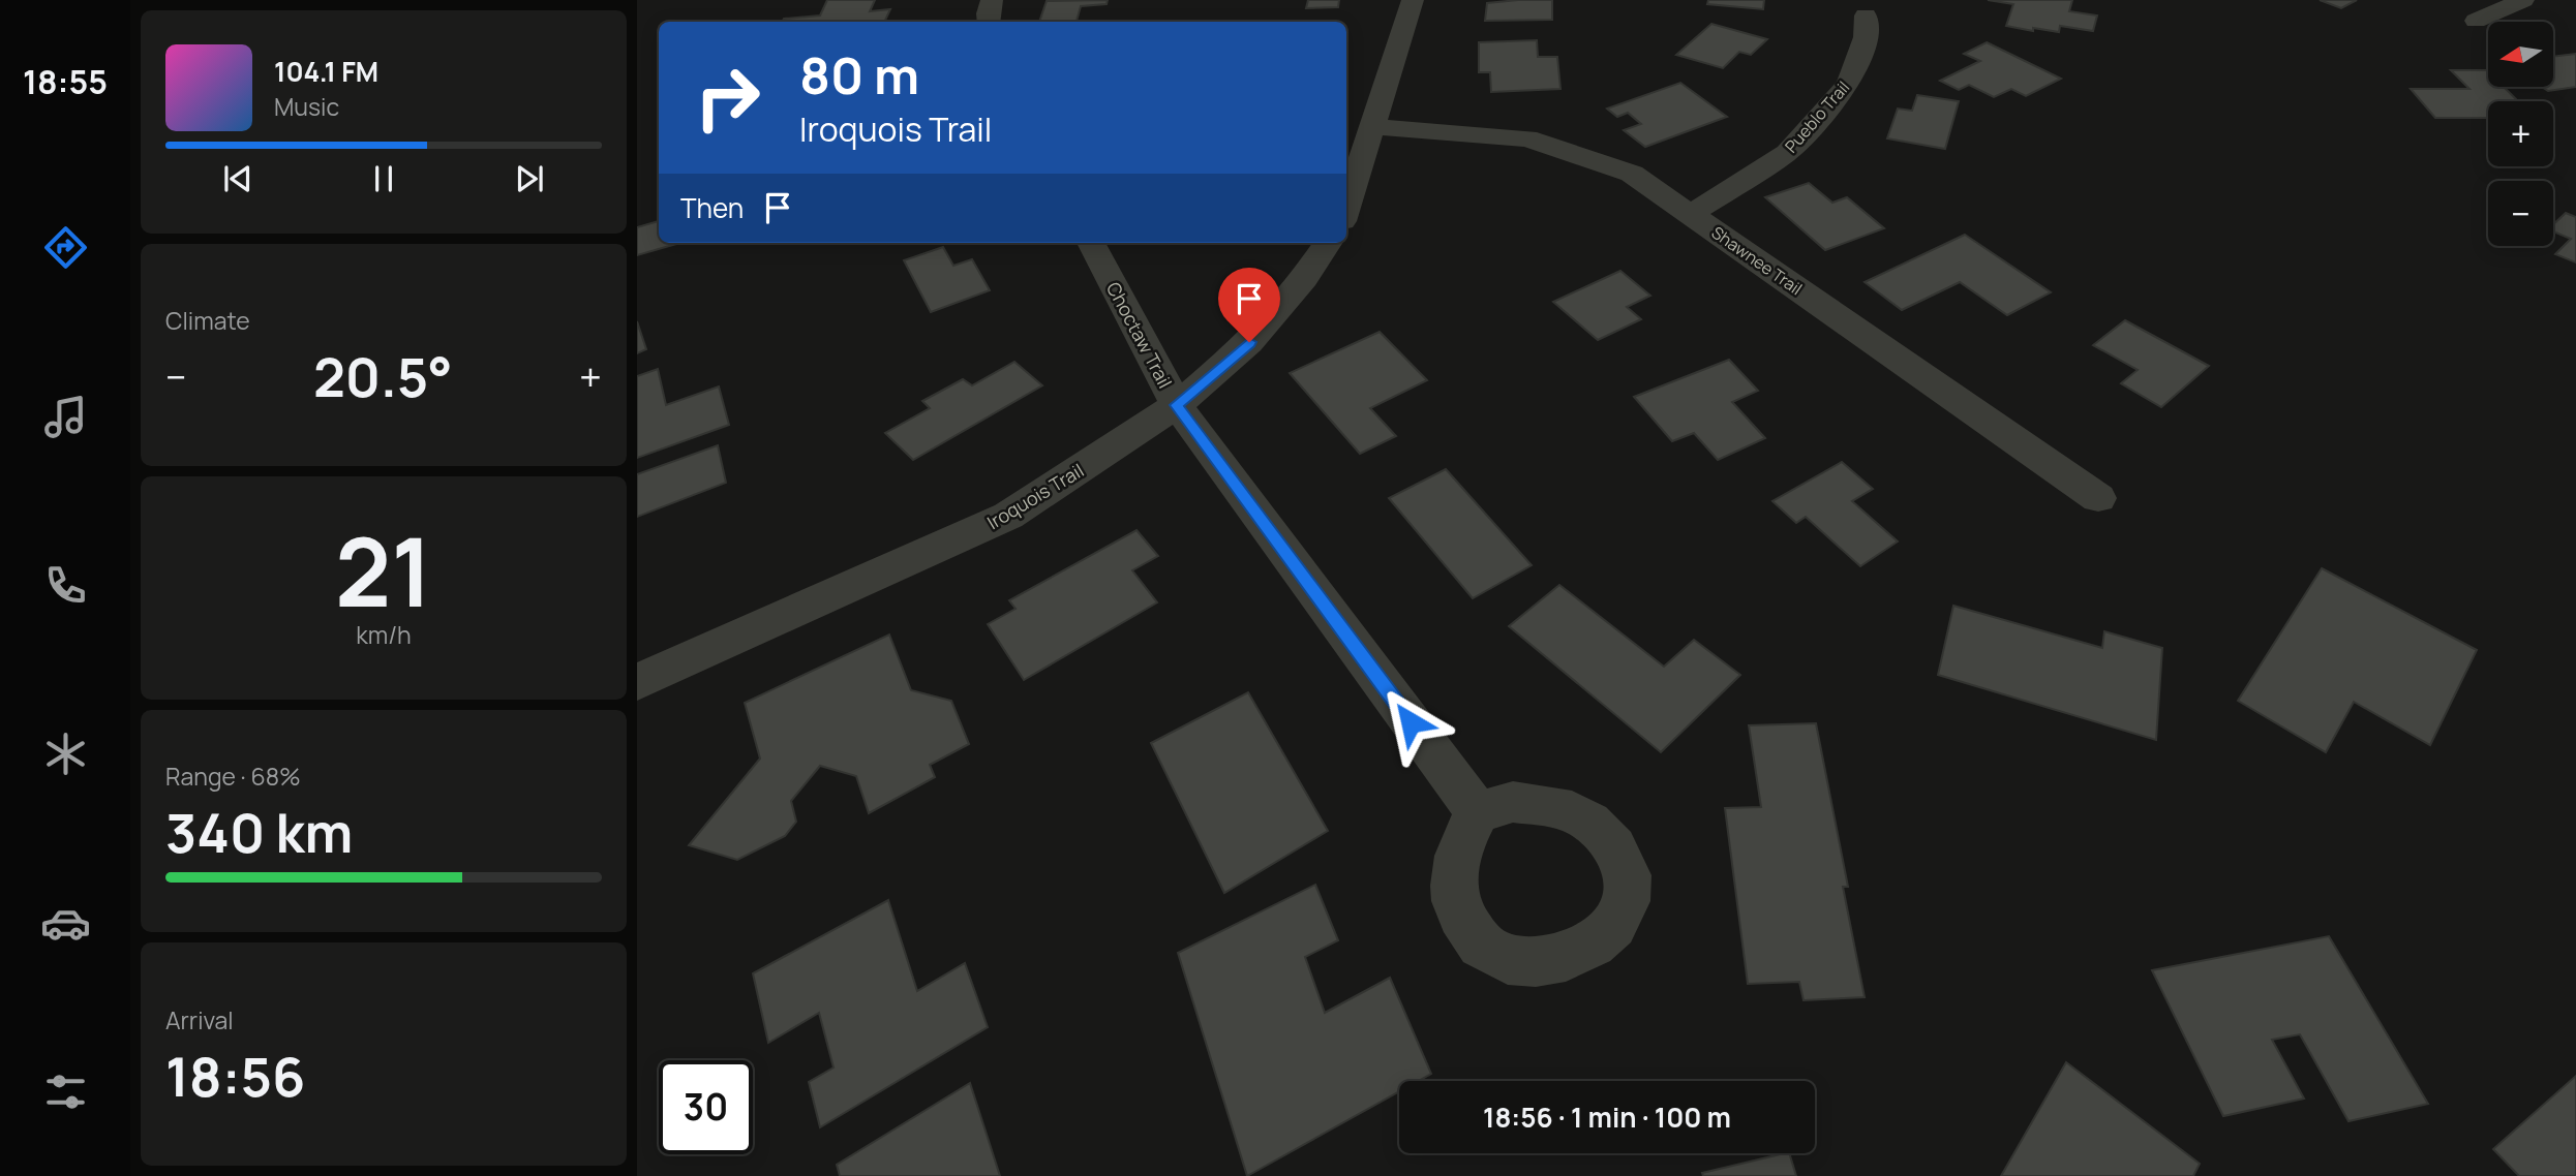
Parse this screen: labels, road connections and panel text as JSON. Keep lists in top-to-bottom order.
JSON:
{
  "streets": {
    "street": [
      "Pueblo Trail",
      "Shawnee Trail",
      "Choctaw Trail",
      "Iroquois Trail"
    ]
  },
  "crossings": [
    ["Pueblo Trail", "Shawnee Trail"],
    ["Choctaw Trail", "Iroquois Trail"]
  ],
  "north": "left",
  "page": {
    "tabs": "18:55",
    "map_buttons": ["+", "−"],
    "turn": ["80 m", "Iroquois Trail"],
    "song": ["104.1 FM", "Music"],
    "then": "Then",
    "tile": [
      "Climate",
      ["21", "km/h"],
      ["Range · 68%", "340 km"],
      ["Arrival", "18:56"]
    ],
    "heat": ["−", "20.5°", "+"],
    "limit": "30",
    "trip": "18:56 · 1 min · 100 m"
  }
}
